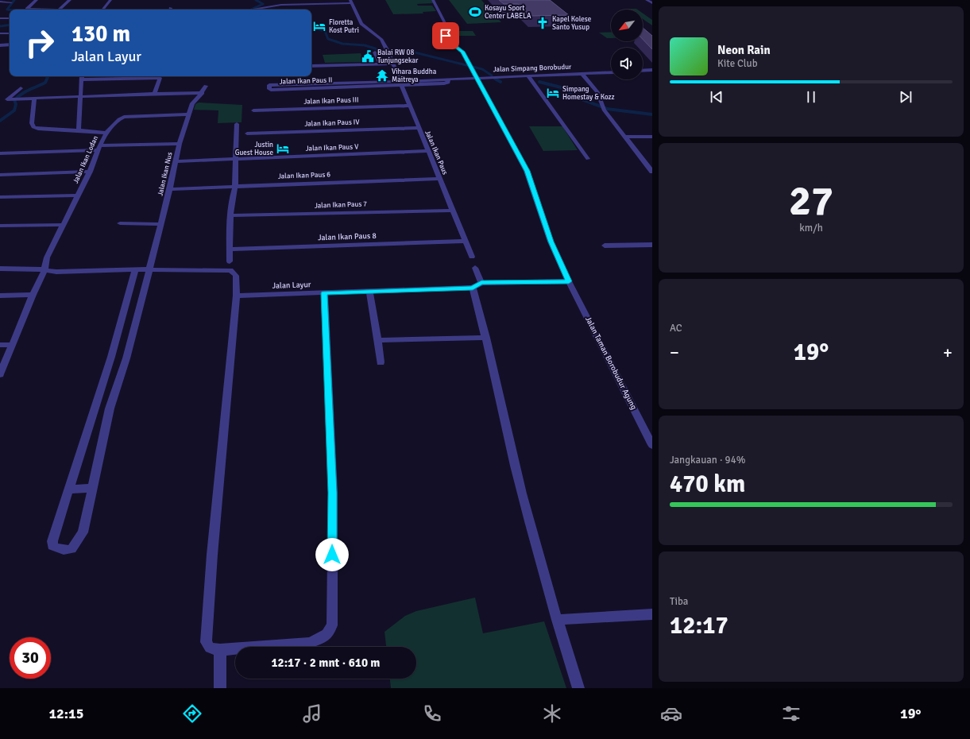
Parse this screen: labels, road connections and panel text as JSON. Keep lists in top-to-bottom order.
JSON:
{
  "streets": {
    "street": [
      "Jalan Simpang Borobudur",
      "Jalan Ikan Paus II",
      "Jalan Ikan Paus III",
      "Jalan Ikan Paus IV",
      "Jalan Ikan Paus V",
      "Jalan Ikan Paus",
      "Jalan Ikan Lodan",
      "Jalan Ikan Nus",
      "Jalan Ikan Paus 6",
      "Jalan Ikan Paus 7",
      "Jalan Ikan Paus 8",
      "Jalan Layur",
      "Jalan Taman Borobudur Agung"
    ]
  },
  "crossings": [
    ["Jalan Simpang Borobudur", "Jalan Ikan Paus II"],
    ["Jalan Simpang Borobudur", "Jalan Ikan Paus"],
    ["Jalan Simpang Borobudur", "Jalan Taman Borobudur Agung"],
    ["Jalan Ikan Paus II", "Jalan Ikan Paus"],
    ["Jalan Ikan Paus III", "Jalan Ikan Paus"],
    ["Jalan Ikan Paus IV", "Jalan Ikan Paus"],
    ["Jalan Ikan Paus V", "Jalan Ikan Paus"],
    ["Jalan Ikan Paus V", "Jalan Ikan Nus"],
    ["Jalan Ikan Paus", "Jalan Ikan Paus 6"],
    ["Jalan Ikan Paus", "Jalan Ikan Paus 7"],
    ["Jalan Ikan Paus", "Jalan Ikan Paus 8"],
    ["Jalan Ikan Nus", "Jalan Ikan Paus 6"],
    ["Jalan Layur", "Jalan Taman Borobudur Agung"]
  ],
  "places": {
    "sports": ["Kosayu Sport Center LABELA"],
    "church": ["Kapel Kolese Santo Yusup"],
    "hotel": ["Floretta Kost Putri", "Simpang Homestay & Kozz", "Justin Guest House"],
    "public building": ["Balai RW 08 Tunjungsekar"],
    "temple": ["Vihara Buddha Maitreya"]
  },
  "north": "bottom left",
  "page": {
    "turn": ["130 m", "Jalan Layur"],
    "song": ["Neon Rain", "Kite Club"],
    "tile": [
      ["27", "km/h"],
      "AC",
      ["Jangkauan · 94%", "470 km"],
      ["Tiba", "12:17"]
    ],
    "heat": ["−", "19°", "+"],
    "limit": "30",
    "trip": "12:17 · 2 mnt · 610 m",
    "tabs": ["12:15", "19°"]
  }
}
